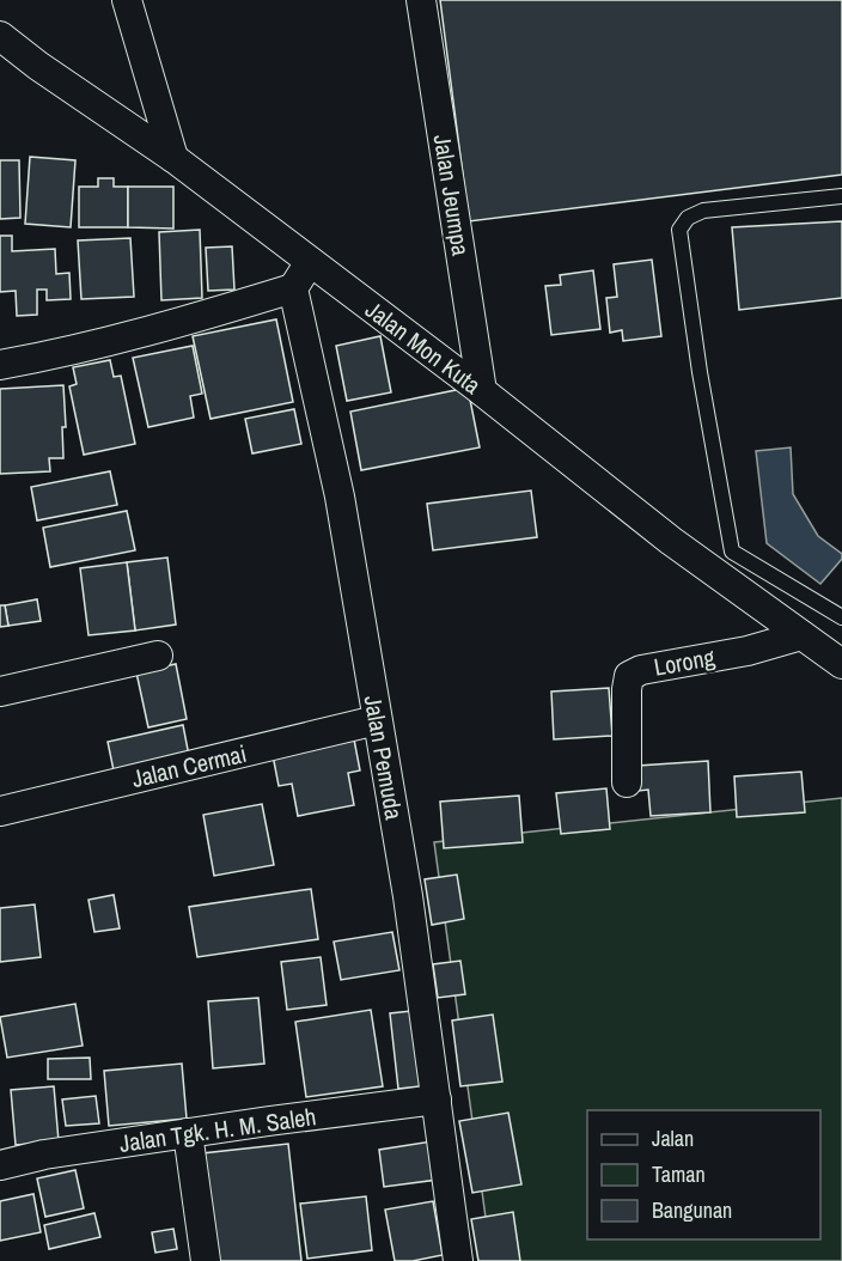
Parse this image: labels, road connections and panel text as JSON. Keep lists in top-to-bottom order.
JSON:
{
  "streets": {
    "street": [
      "Jalan Jeumpa",
      "Jalan Mon Kuta",
      "Lorong",
      "Jalan Pemuda",
      "Jalan Cermai",
      "Jalan Tgk. H. M. Saleh"
    ]
  },
  "crossings": [
    ["Jalan Jeumpa", "Jalan Mon Kuta"],
    ["Jalan Mon Kuta", "Lorong"],
    ["Jalan Pemuda", "Jalan Cermai"],
    ["Jalan Pemuda", "Jalan Tgk. H. M. Saleh"]
  ],
  "legend": ["Jalan", "Taman", "Bangunan"]
}
